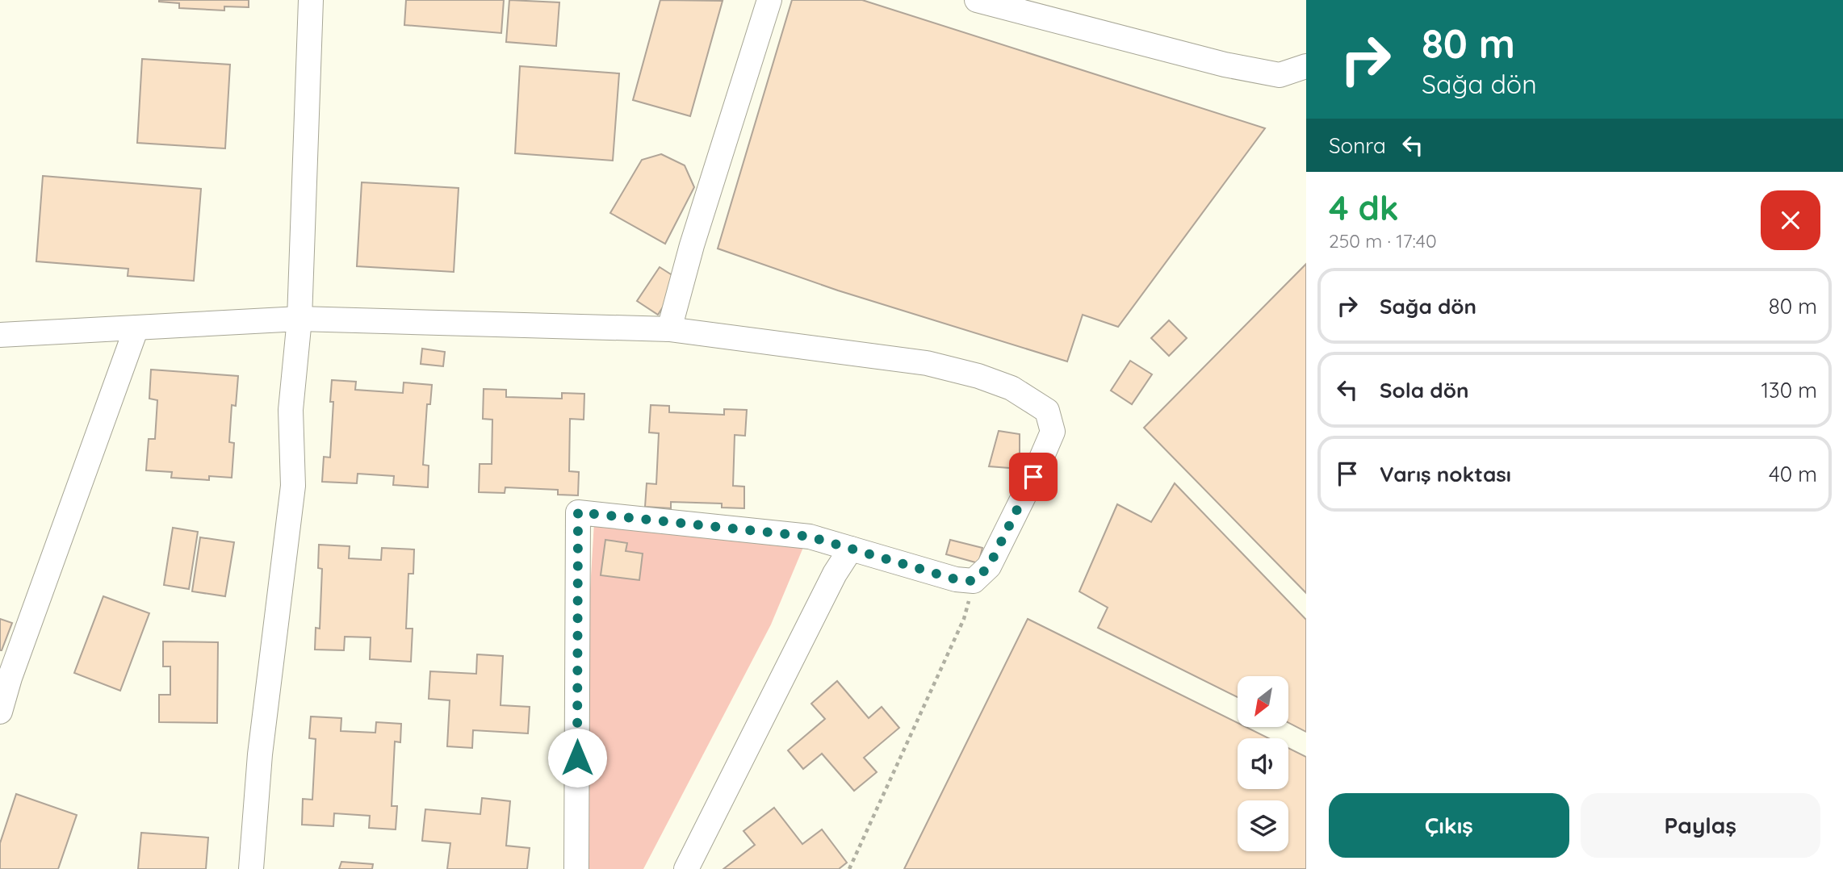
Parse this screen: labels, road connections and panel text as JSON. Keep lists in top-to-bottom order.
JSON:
{
  "north": "bottom left",
  "page": {
    "turn": ["80 m", "Sağa dön"],
    "then": "Sonra",
    "heading": ["4 dk", "250 m · 17:40"],
    "list": [
      {
        "name": "Sağa dön",
        "value": "80 m"
      },
      {
        "name": "Sola dön",
        "value": "130 m"
      },
      {
        "name": "Varış noktası",
        "value": "40 m"
      }
    ],
    "buttons": ["Çıkış", "Paylaş"]
  }
}
